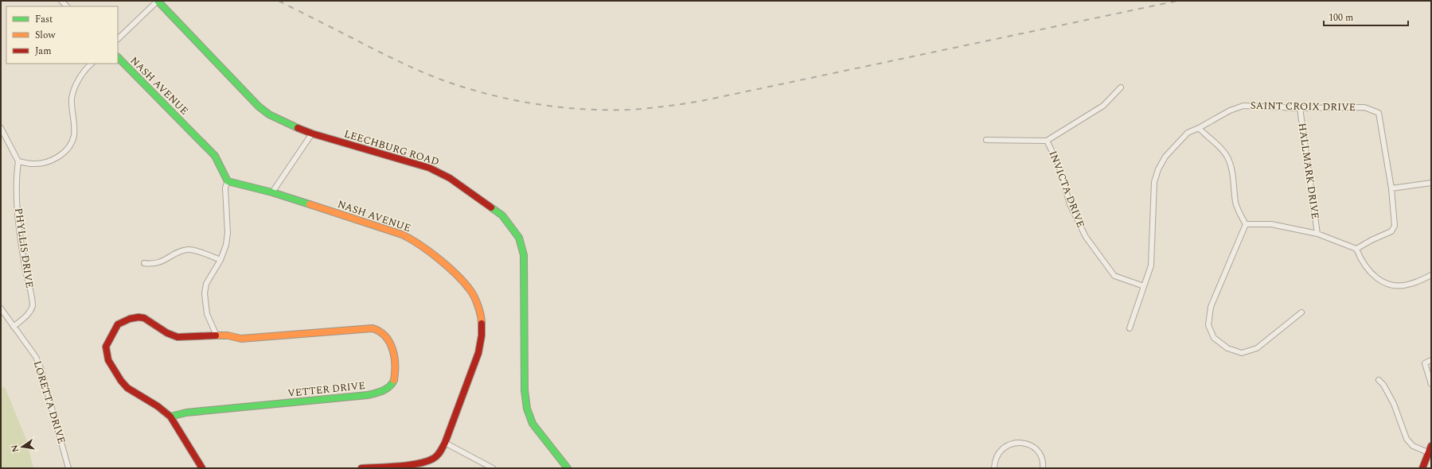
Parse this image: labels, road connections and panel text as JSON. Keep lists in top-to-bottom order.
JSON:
{
  "streets": {
    "street": [
      "NASH AVENUE",
      "SAINT CROIX DRIVE",
      "LEECHBURG ROAD",
      "HALLMARK DRIVE",
      "INVICTA DRIVE",
      "PHYLLIS DRIVE",
      "VETTER DRIVE",
      "LORETTA DRIVE"
    ]
  },
  "crossings": [
    ["SAINT CROIX DRIVE", "HALLMARK DRIVE"],
    ["SAINT CROIX DRIVE", "INVICTA DRIVE"],
    ["PHYLLIS DRIVE", "LORETTA DRIVE"]
  ],
  "legend": ["Fast", "Slow", "Jam"],
  "scale_bar": "100 m",
  "north": "left"
}
